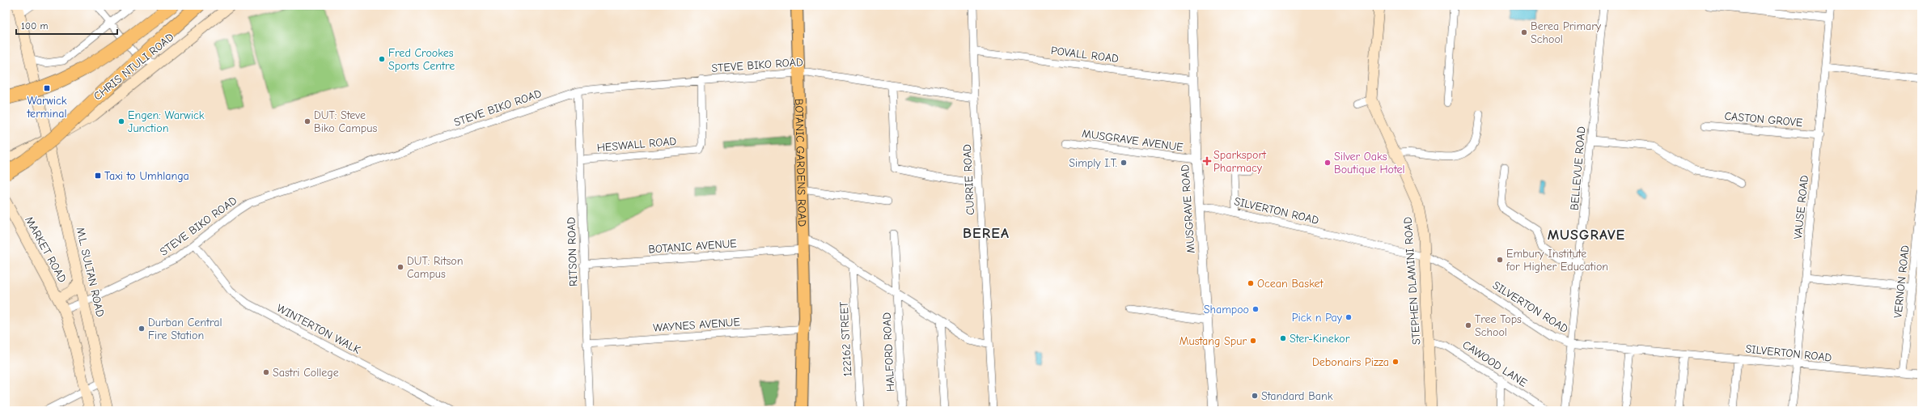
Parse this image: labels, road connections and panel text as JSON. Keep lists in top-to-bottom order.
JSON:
{
  "streets": {
    "main road": [
      "CHRIS NTULI ROAD",
      "BOTANIC GARDENS ROAD",
      "MARKET ROAD",
      "M.L. SULTAN ROAD",
      "STEPHEN DLAMINI ROAD"
    ],
    "street": [
      "POVALL ROAD",
      "STEVE BIKO ROAD",
      "CASTON GROVE",
      "MUSGRAVE AVENUE",
      "HESWALL ROAD",
      "BELLEVUE ROAD",
      "CURRIE ROAD",
      "VAUSE ROAD",
      "MUSGRAVE ROAD",
      "SILVERTON ROAD",
      "BOTANIC AVENUE",
      "RITSON ROAD",
      "VERNON ROAD",
      "WAYNES AVENUE",
      "WINTERTON WALK",
      "122162 STREET",
      "HALFORD ROAD",
      "CAWOOD LANE"
    ]
  },
  "crossings": [
    ["POVALL ROAD", "CURRIE ROAD"],
    ["POVALL ROAD", "MUSGRAVE ROAD"],
    ["STEVE BIKO ROAD", "HESWALL ROAD"],
    ["STEVE BIKO ROAD", "BOTANIC GARDENS ROAD"],
    ["STEVE BIKO ROAD", "CURRIE ROAD"],
    ["STEVE BIKO ROAD", "MARKET ROAD"],
    ["STEVE BIKO ROAD", "RITSON ROAD"],
    ["STEVE BIKO ROAD", "M.L. SULTAN ROAD"],
    ["STEVE BIKO ROAD", "WINTERTON WALK"],
    ["CHRIS NTULI ROAD", "M.L. SULTAN ROAD"],
    ["CASTON GROVE", "VAUSE ROAD"],
    ["MUSGRAVE AVENUE", "MUSGRAVE ROAD"],
    ["HESWALL ROAD", "RITSON ROAD"],
    ["BOTANIC GARDENS ROAD", "BOTANIC AVENUE"],
    ["BOTANIC GARDENS ROAD", "WAYNES AVENUE"],
    ["BELLEVUE ROAD", "SILVERTON ROAD"],
    ["CURRIE ROAD", "BOTANIC AVENUE"],
    ["VAUSE ROAD", "SILVERTON ROAD"],
    ["MUSGRAVE ROAD", "SILVERTON ROAD"],
    ["SILVERTON ROAD", "STEPHEN DLAMINI ROAD"],
    ["SILVERTON ROAD", "VERNON ROAD"],
    ["BOTANIC AVENUE", "RITSON ROAD"],
    ["BOTANIC AVENUE", "122162 STREET"],
    ["BOTANIC AVENUE", "HALFORD ROAD"],
    ["RITSON ROAD", "WAYNES AVENUE"],
    ["STEPHEN DLAMINI ROAD", "CAWOOD LANE"]
  ],
  "districts": ["BEREA", "MUSGRAVE"],
  "places": {
    "other": [
      "Berea Primary School",
      "Fred Crookes Sports Centre",
      "Engen: Warwick Junction",
      "DUT: Steve Biko Campus",
      "Simply I.T.",
      "Silver Oaks Boutique Hotel",
      "Embury Institute for Higher Education",
      "DUT: Ritson Campus",
      "Ocean Basket",
      "Shampoo",
      "Pick n Pay",
      "Tree Tops School",
      "Durban Central Fire Station",
      "Ster-Kinekor",
      "Mustang Spur",
      "Debonairs Pizza",
      "Sastri College",
      "Standard Bank"
    ],
    "transit": ["Warwick terminal", "Taxi to Umhlanga"],
    "health": ["Sparksport Pharmacy"]
  },
  "scale_bar": "100 m"
}
